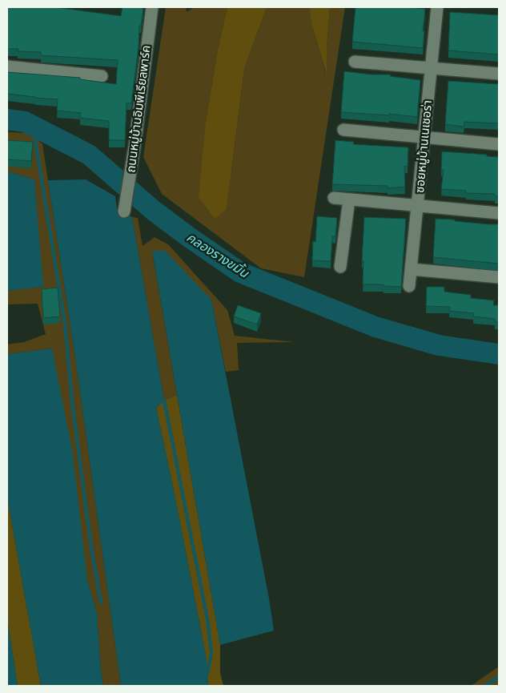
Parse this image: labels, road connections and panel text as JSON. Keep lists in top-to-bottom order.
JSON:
{
  "streets": {
    "street": ["ถนนหมู่บ้านอิมพีเรียลพาร์ค", "ซอยหมู่บ้านเนเชอร่า"]
  },
  "water": ["คลองรางขมิ้น"]
}
